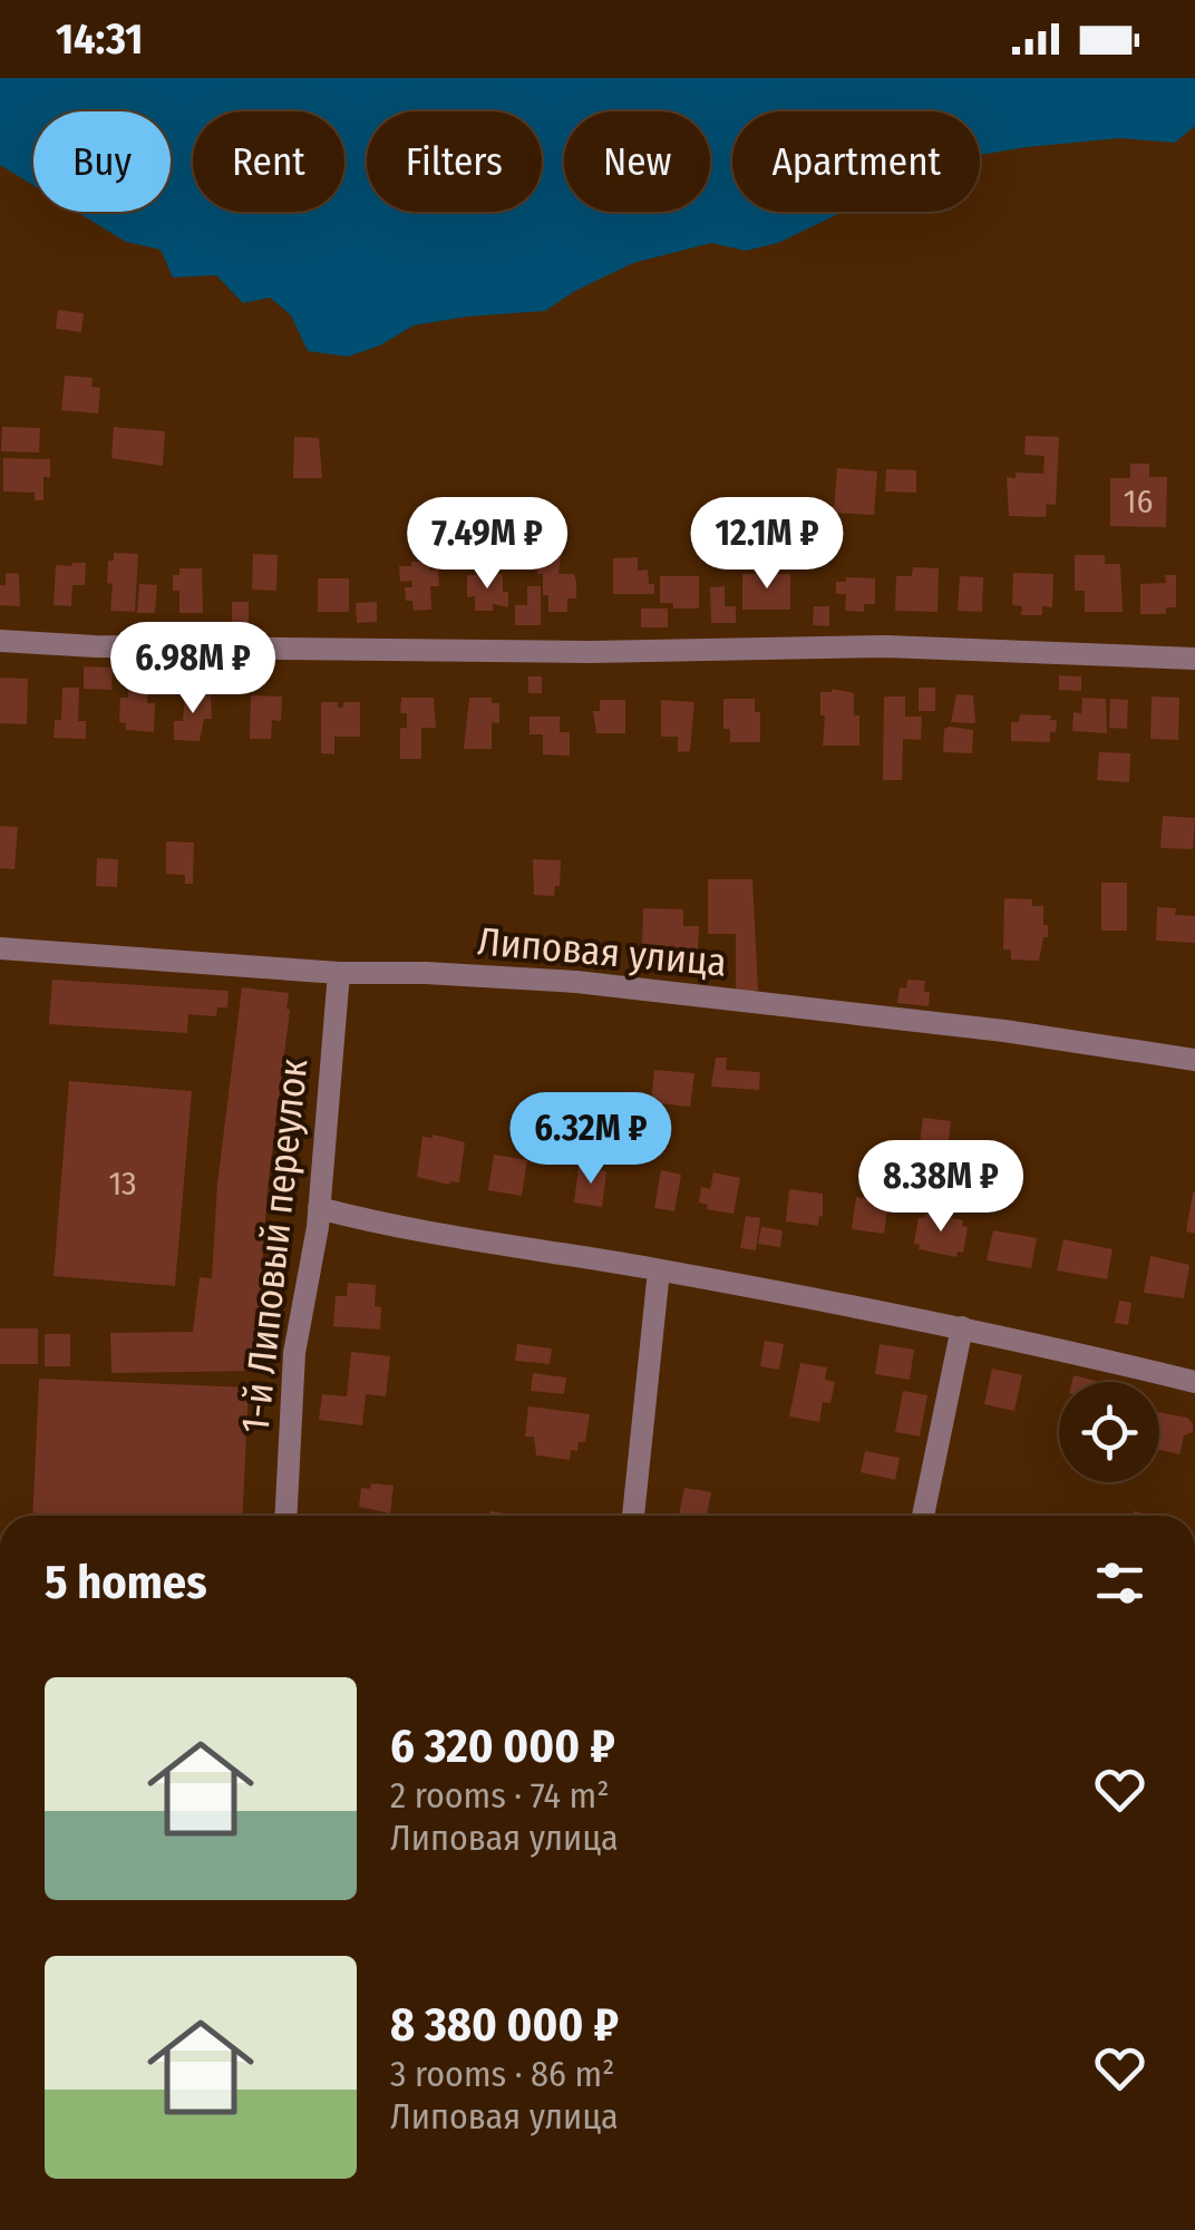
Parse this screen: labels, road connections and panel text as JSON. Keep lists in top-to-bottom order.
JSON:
{
  "streets": {
    "street": ["Липовая улица", "1-й Липовый переулок"]
  },
  "crossings": [
    ["Липовая улица", "1-й Липовый переулок"]
  ],
  "house_numbers": ["16", "13"],
  "page": {
    "status": "14:31",
    "chip": [
      "Buy",
      "Rent",
      "Filters",
      "New",
      "Apartment"
    ],
    "price": [
      "7.49M ₽",
      "12.1M ₽",
      "6.98M ₽",
      "6.32M ₽",
      "8.38M ₽"
    ],
    "heading": "5 homes",
    "list": [
      {
        "name": "6 320 000 ₽",
        "note": "2 rooms · 74 m² · Липовая улица"
      },
      {
        "name": "8 380 000 ₽",
        "note": "3 rooms · 86 m² · Липовая улица"
      }
    ]
  }
}
